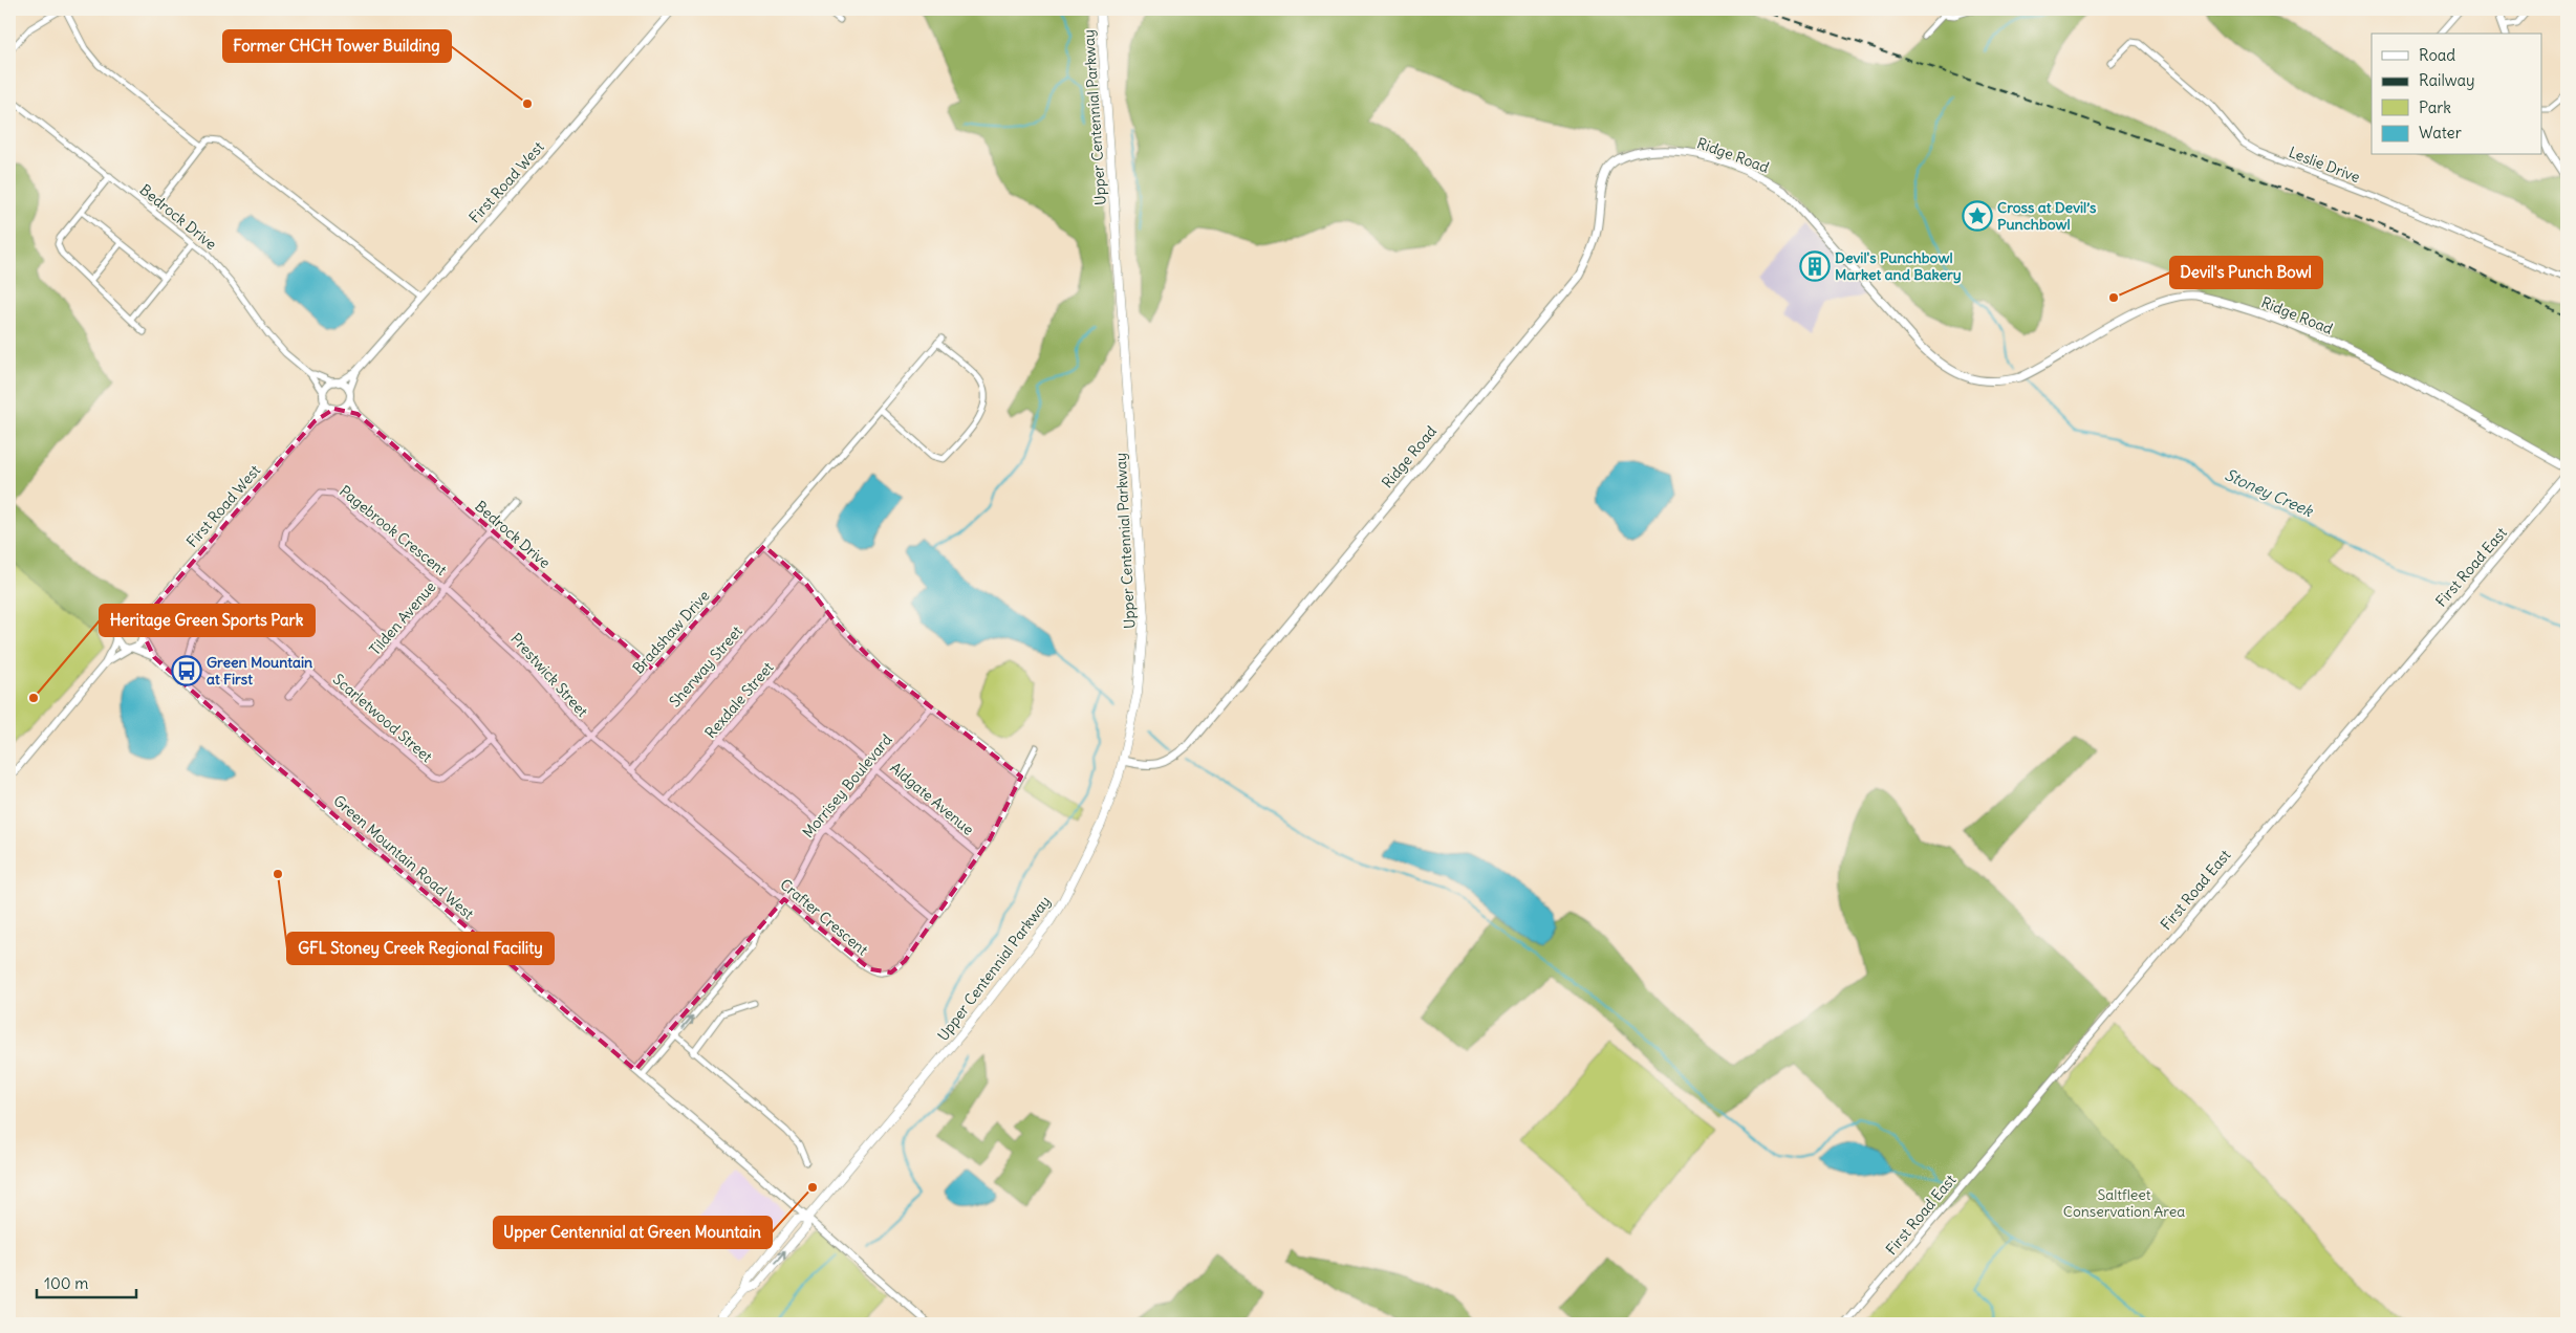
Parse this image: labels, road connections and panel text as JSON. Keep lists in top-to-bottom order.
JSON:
{
  "streets": {
    "main road": ["Upper Centennial Parkway", "Ridge Road"],
    "street": [
      "Leslie Drive",
      "First Road West",
      "Bedrock Drive",
      "Pagebrook Crescent",
      "First Road East",
      "Tilden Avenue",
      "Bradshaw Drive",
      "Sherway Street",
      "Prestwick Street",
      "Rexdale Street",
      "Scarletwood Street",
      "Morrisey Boulevard",
      "Aldgate Avenue",
      "Green Mountain Road West",
      "Crafter Crescent"
    ]
  },
  "crossings": [
    ["Upper Centennial Parkway", "Ridge Road"],
    ["Upper Centennial Parkway", "Green Mountain Road West"],
    ["First Road West", "Bedrock Drive"],
    ["First Road West", "Scarletwood Street"],
    ["First Road West", "Green Mountain Road West"],
    ["Bedrock Drive", "Tilden Avenue"],
    ["Bedrock Drive", "Bradshaw Drive"],
    ["Pagebrook Crescent", "Tilden Avenue"],
    ["Pagebrook Crescent", "Bradshaw Drive"],
    ["Pagebrook Crescent", "Prestwick Street"],
    ["Tilden Avenue", "Bradshaw Drive"],
    ["Tilden Avenue", "Prestwick Street"],
    ["Tilden Avenue", "Scarletwood Street"],
    ["Bradshaw Drive", "Prestwick Street"],
    ["Bradshaw Drive", "Scarletwood Street"],
    ["Bradshaw Drive", "Crafter Crescent"],
    ["Sherway Street", "Crafter Crescent"],
    ["Prestwick Street", "Crafter Crescent"],
    ["Rexdale Street", "Aldgate Avenue"],
    ["Rexdale Street", "Crafter Crescent"],
    ["Morrisey Boulevard", "Aldgate Avenue"],
    ["Morrisey Boulevard", "Green Mountain Road West"],
    ["Morrisey Boulevard", "Crafter Crescent"],
    ["Aldgate Avenue", "Crafter Crescent"]
  ],
  "water": ["Stoney Creek"],
  "parks": ["Saltfleet Conservation Area"],
  "places": {
    "other": [
      "Former CHCH Tower Building",
      "Devil's Punch Bowl",
      "Heritage Green Sports Park",
      "GFL Stoney Creek Regional Facility",
      "Upper Centennial at Green Mountain"
    ],
    "place": ["Cross at Devil’s Punchbowl"],
    "building": ["Devil's Punchbowl Market and Bakery"],
    "bus stop": ["Green Mountain at First"]
  },
  "legend": [
    "Road",
    "Railway",
    "Park",
    "Water"
  ],
  "scale_bar": "100 m"
}
